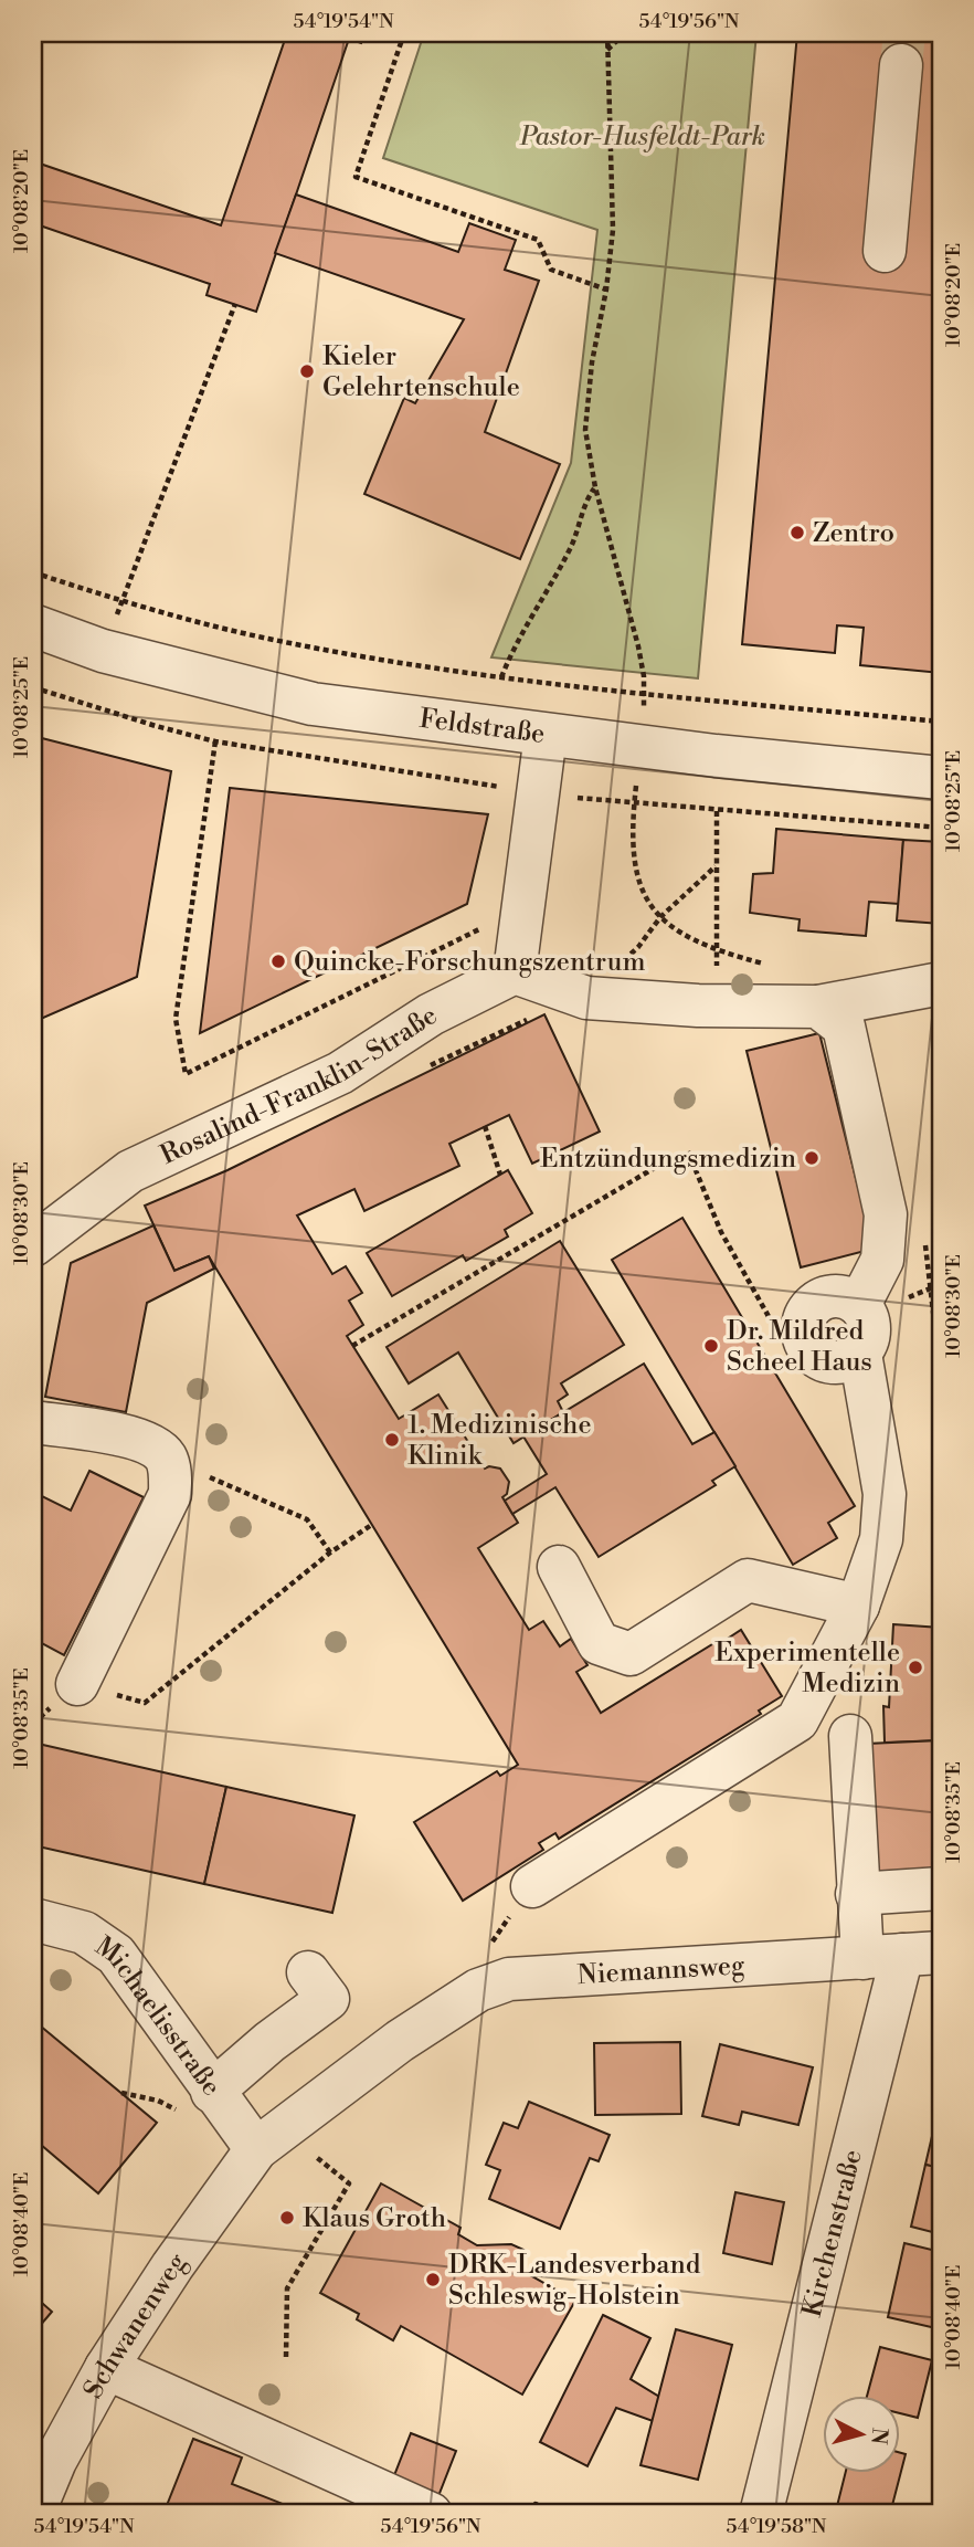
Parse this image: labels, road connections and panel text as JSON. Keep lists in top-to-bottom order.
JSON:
{
  "streets": {
    "street": [
      "Feldstraße",
      "Rosalind-Franklin-Straße",
      "Niemannsweg",
      "Michaelisstraße",
      "Kirchenstraße",
      "Schwanenweg"
    ]
  },
  "crossings": [
    ["Niemannsweg", "Michaelisstraße"],
    ["Niemannsweg", "Kirchenstraße"],
    ["Niemannsweg", "Schwanenweg"],
    ["Michaelisstraße", "Schwanenweg"]
  ],
  "parks": ["Pastor-Husfeldt-Park"],
  "places": [
    "Kieler Gelehrtenschule",
    "Zentro",
    "Quincke-Forschungszentrum",
    "Entzündungsmedizin",
    "Dr. Mildred Scheel Haus",
    "1. Medizinische Klinik",
    "Experimentelle Medizin",
    "Klaus Groth",
    "DRK-Landesverband Schleswig-Holstein"
  ],
  "north": "right",
  "coordinates": [
    "54°19'54\"N",
    "54°19'56\"N",
    "10°08'20\"E",
    "10°08'25\"E",
    "10°08'30\"E",
    "10°08'35\"E",
    "10°08'40\"E",
    "54°19'58\"N"
  ]
}
